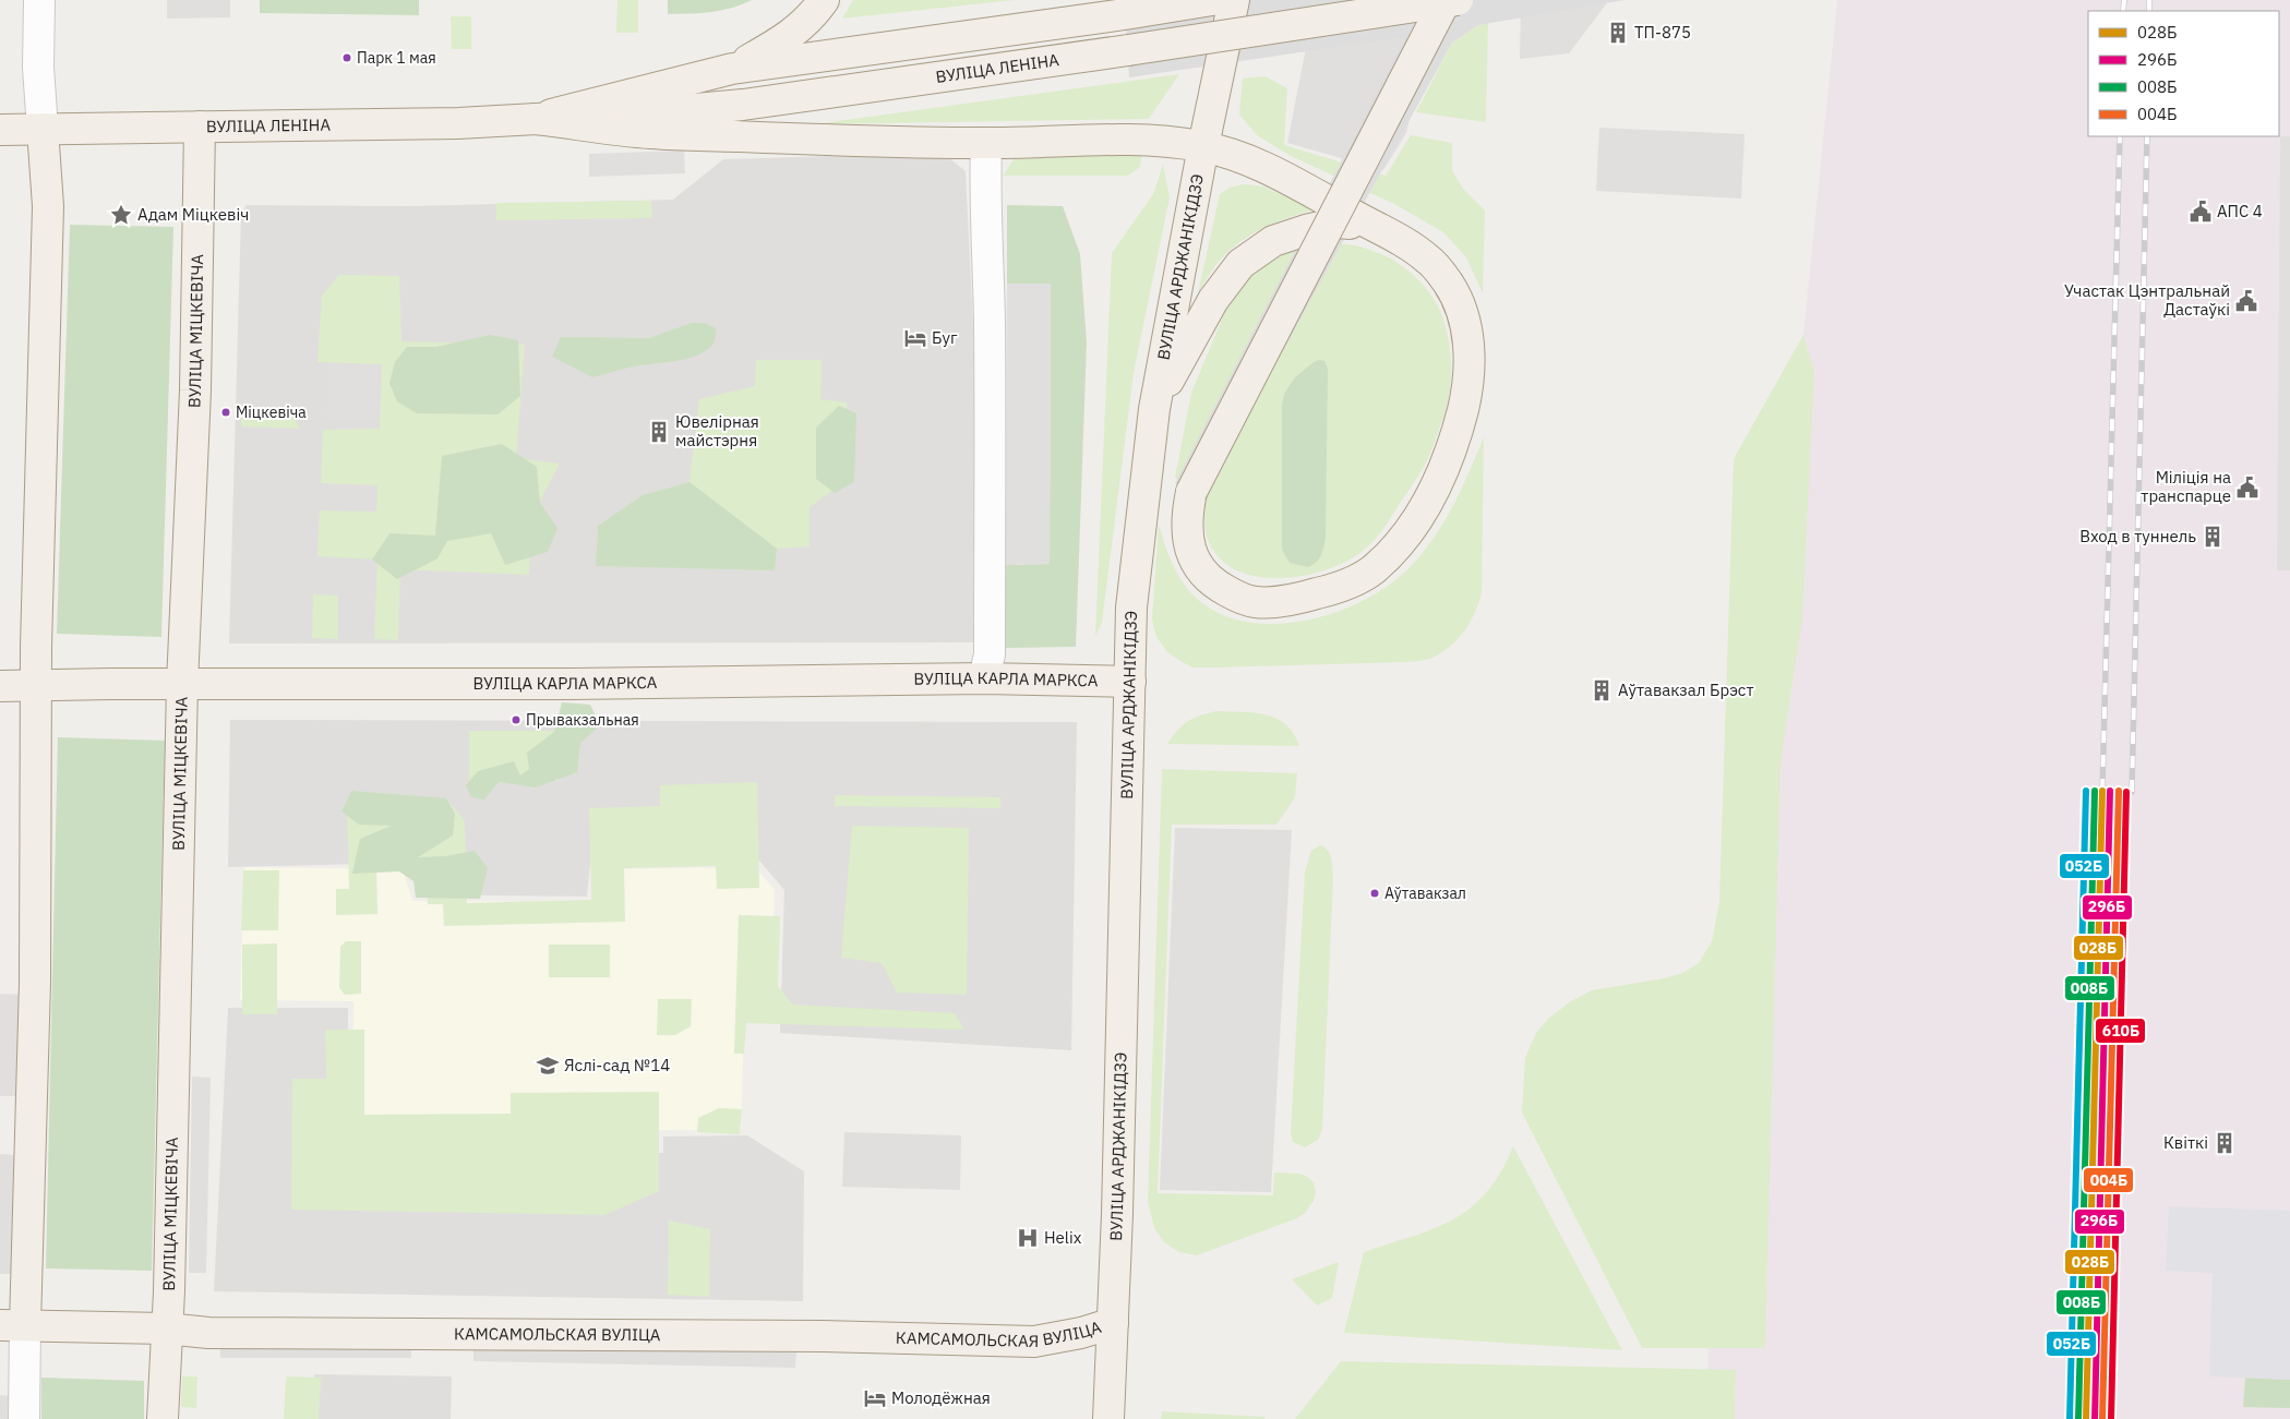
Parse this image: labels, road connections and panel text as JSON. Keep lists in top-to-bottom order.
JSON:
{
  "streets": {
    "main road": [
      "ВУЛІЦА ЛЕНІНА",
      "ВУЛІЦА АРДЖАНІКІДЗЭ",
      "ВУЛІЦА МІЦКЕВІЧА",
      "ВУЛІЦА КАРЛА МАРКСА",
      "КАМСАМОЛЬСКАЯ ВУЛІЦА"
    ]
  },
  "crossings": [
    ["ВУЛІЦА ЛЕНІНА", "ВУЛІЦА МІЦКЕВІЧА"],
    ["ВУЛІЦА АРДЖАНІКІДЗЭ", "ВУЛІЦА КАРЛА МАРКСА"],
    ["ВУЛІЦА АРДЖАНІКІДЗЭ", "КАМСАМОЛЬСКАЯ ВУЛІЦА"],
    ["ВУЛІЦА МІЦКЕВІЧА", "ВУЛІЦА КАРЛА МАРКСА"],
    ["ВУЛІЦА МІЦКЕВІЧА", "КАМСАМОЛЬСКАЯ ВУЛІЦА"]
  ],
  "places": {
    "building": [
      "ТП-875",
      "Ювелірная майстэрня",
      "Вход в туннель",
      "Аўтавакзал Брэст",
      "Квіткі"
    ],
    "other": [
      "Парк 1 мая",
      "Міцкевіча",
      "Прывакзальная",
      "Аўтавакзал"
    ],
    "public building": ["АПС 4", "Участак Цэнтральнай Дастаўкі", "Міліція на транспарце"],
    "place": ["Адам Міцкевіч"],
    "hotel": ["Буг", "Молодёжная"],
    "school or university": ["Яслі-сад №14"],
    "hospital": ["Helix"]
  },
  "lines": [
    "transit line 028Б",
    "transit line 296Б",
    "transit line 008Б",
    "transit line 004Б",
    "transit line 052Б",
    "transit line 610Б"
  ],
  "legend": [
    "028Б",
    "296Б",
    "008Б",
    "004Б"
  ]
}
